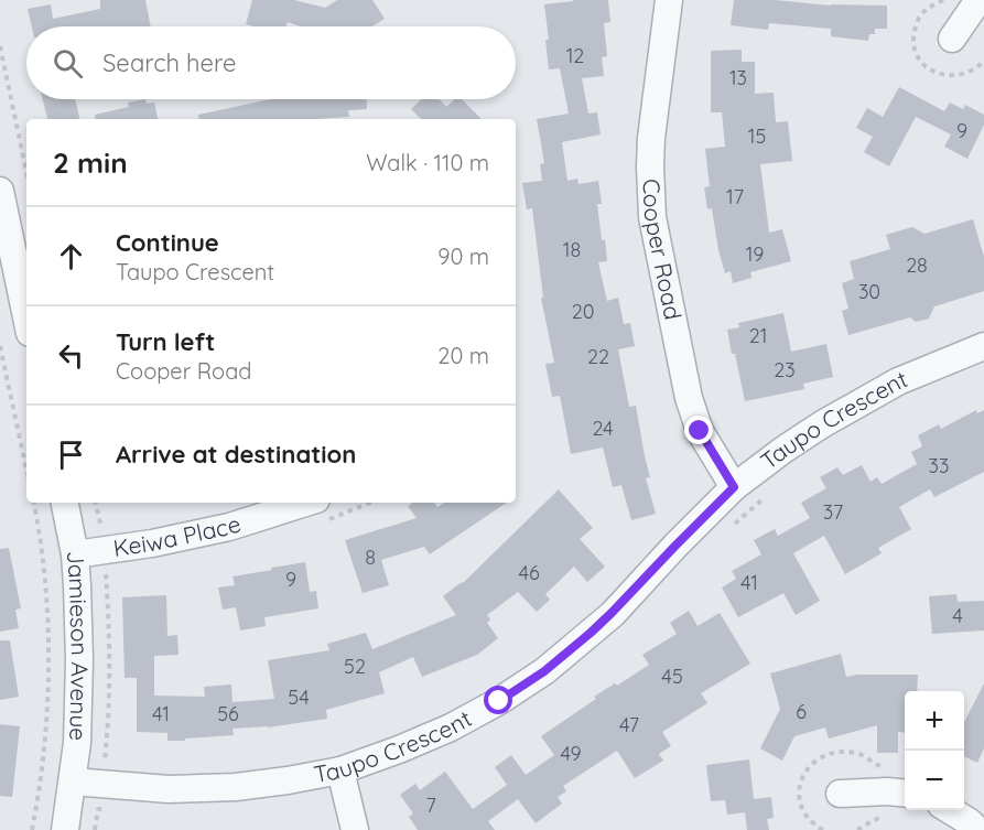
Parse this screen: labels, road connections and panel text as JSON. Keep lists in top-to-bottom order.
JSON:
{
  "streets": {
    "street": [
      "Cooper Road",
      "Taupo Crescent",
      "Keiwa Place",
      "Jamieson Avenue"
    ]
  },
  "crossings": [
    ["Cooper Road", "Taupo Crescent"],
    ["Taupo Crescent", "Jamieson Avenue"],
    ["Keiwa Place", "Jamieson Avenue"]
  ],
  "house_numbers": [
    "12",
    "13",
    "9",
    "15",
    "17",
    "18",
    "19",
    "28",
    "30",
    "20",
    "21",
    "22",
    "23",
    "24",
    "33",
    "37",
    "8",
    "46",
    "9",
    "41",
    "4",
    "52",
    "45",
    "54",
    "6",
    "41",
    "56",
    "47",
    "49",
    "7"
  ],
  "page": {
    "search": "Search here",
    "heading": ["2 min", "Walk · 110 m"],
    "list": [
      ["Continue", "Taupo Crescent", "90 m"],
      ["Turn left", "Cooper Road", "20 m"],
      "Arrive at destination"
    ],
    "map_buttons": ["+", "−"]
  }
}
